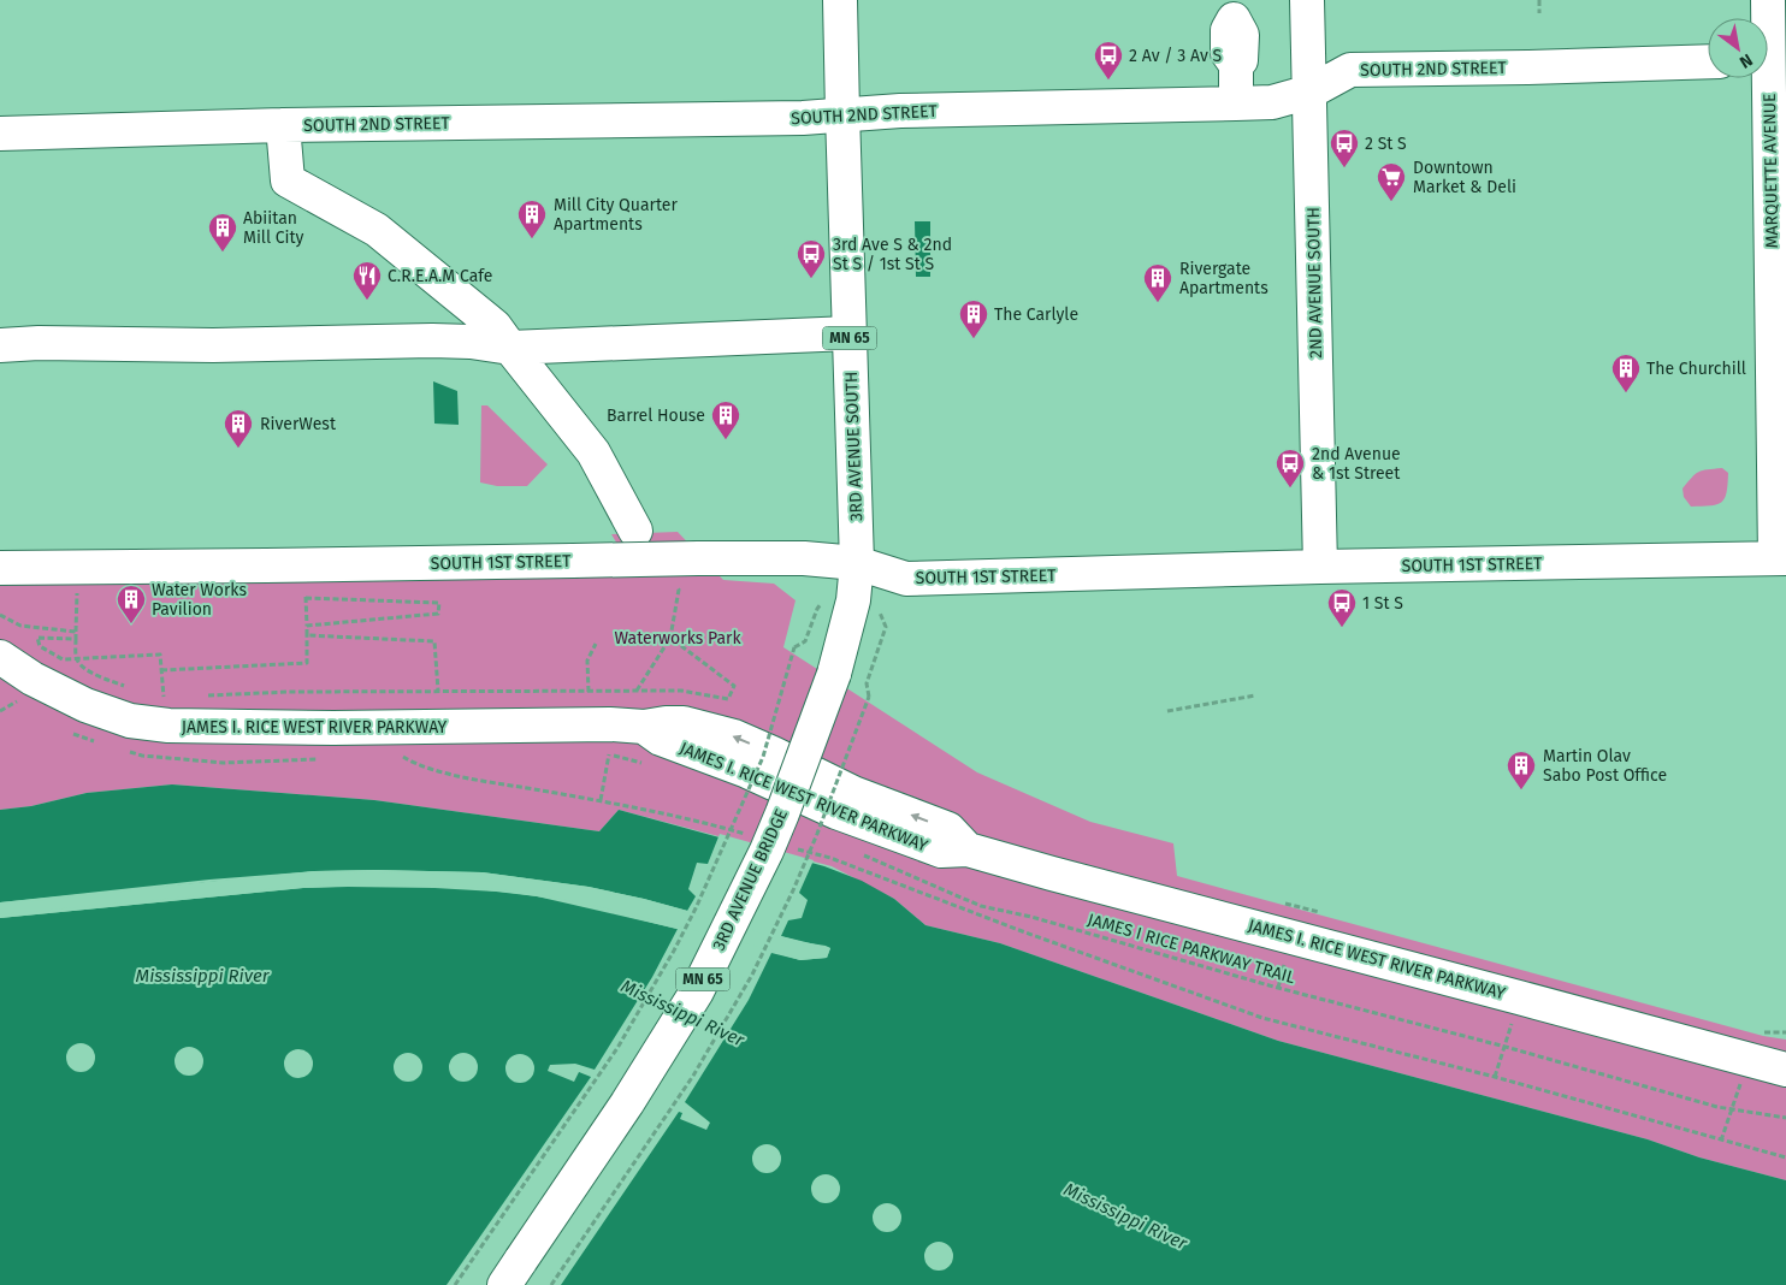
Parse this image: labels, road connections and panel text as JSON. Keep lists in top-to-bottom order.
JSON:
{
  "streets": {
    "street": [
      "SOUTH 2ND STREET",
      "MARQUETTE AVENUE",
      "2ND AVENUE SOUTH",
      "MN 65",
      "3RD AVENUE SOUTH",
      "SOUTH 1ST STREET",
      "JAMES I. RICE WEST RIVER PARKWAY",
      "3RD AVENUE BRIDGE"
    ],
    "path": ["JAMES I RICE PARKWAY TRAIL"]
  },
  "crossings": [
    ["SOUTH 2ND STREET", "2ND AVENUE SOUTH"],
    ["SOUTH 2ND STREET", "3RD AVENUE SOUTH"],
    ["MARQUETTE AVENUE", "SOUTH 1ST STREET"],
    ["2ND AVENUE SOUTH", "SOUTH 1ST STREET"],
    ["3RD AVENUE SOUTH", "SOUTH 1ST STREET"],
    ["3RD AVENUE SOUTH", "3RD AVENUE BRIDGE"]
  ],
  "water": ["Mississippi River"],
  "parks": ["Waterworks Park"],
  "places": {
    "bus stop": [
      "2 Av / 3 Av S",
      "2 St S",
      "3rd Ave S & 2nd St S / 1st St S",
      "2nd Avenue & 1st Street",
      "1 St S"
    ],
    "supermarket": ["Downtown Market & Deli"],
    "building": [
      "Mill City Quarter Apartments",
      "Abiitan Mill City",
      "Rivergate Apartments",
      "The Carlyle",
      "The Churchill",
      "Barrel House",
      "RiverWest",
      "Water Works Pavilion",
      "Martin Olav Sabo Post Office"
    ],
    "restaurant": ["C.R.E.A.M Cafe"]
  },
  "north": "bottom right"
}
